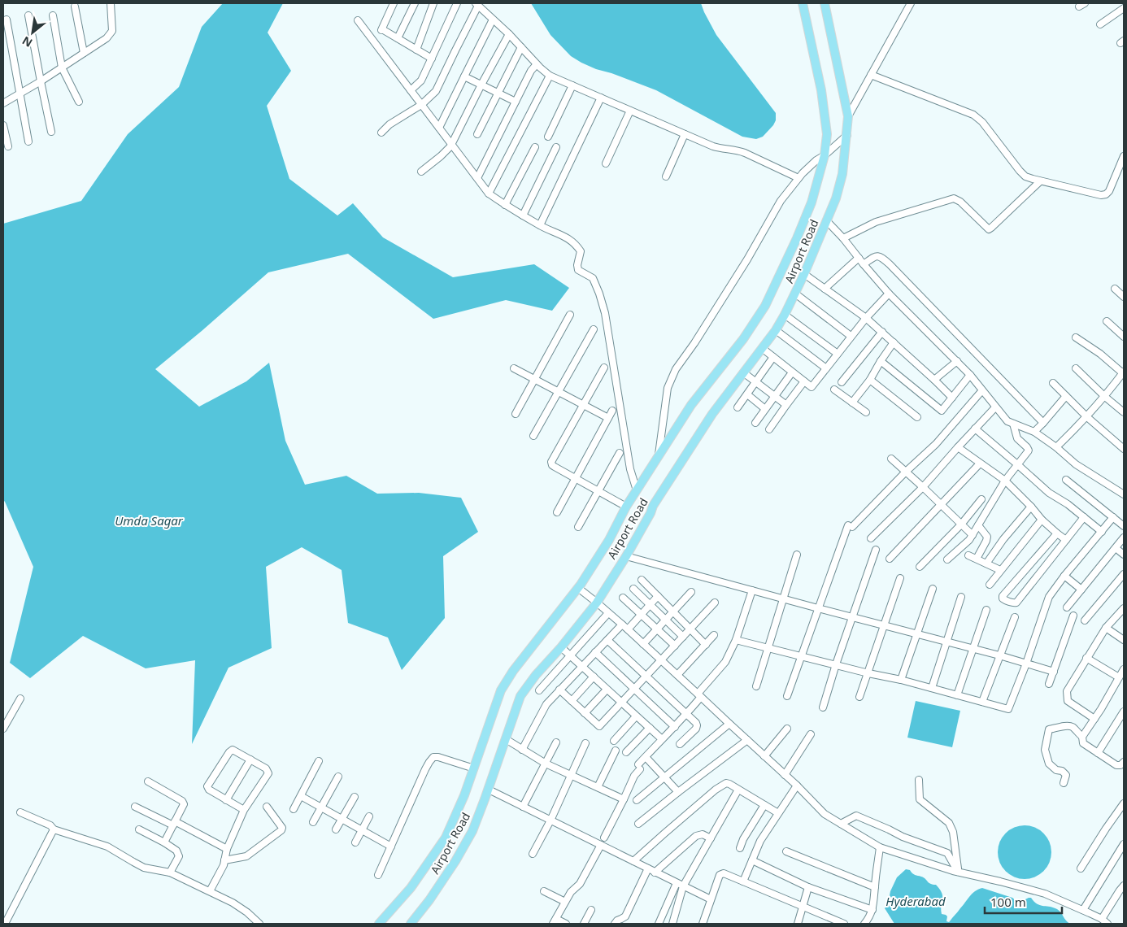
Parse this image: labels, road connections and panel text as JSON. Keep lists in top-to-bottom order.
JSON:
{
  "streets": {
    "main road": ["Airport Road"]
  },
  "water": ["Umda Sagar", "Hyderabad"],
  "scale_bar": "100 m",
  "north": "bottom left"
}
